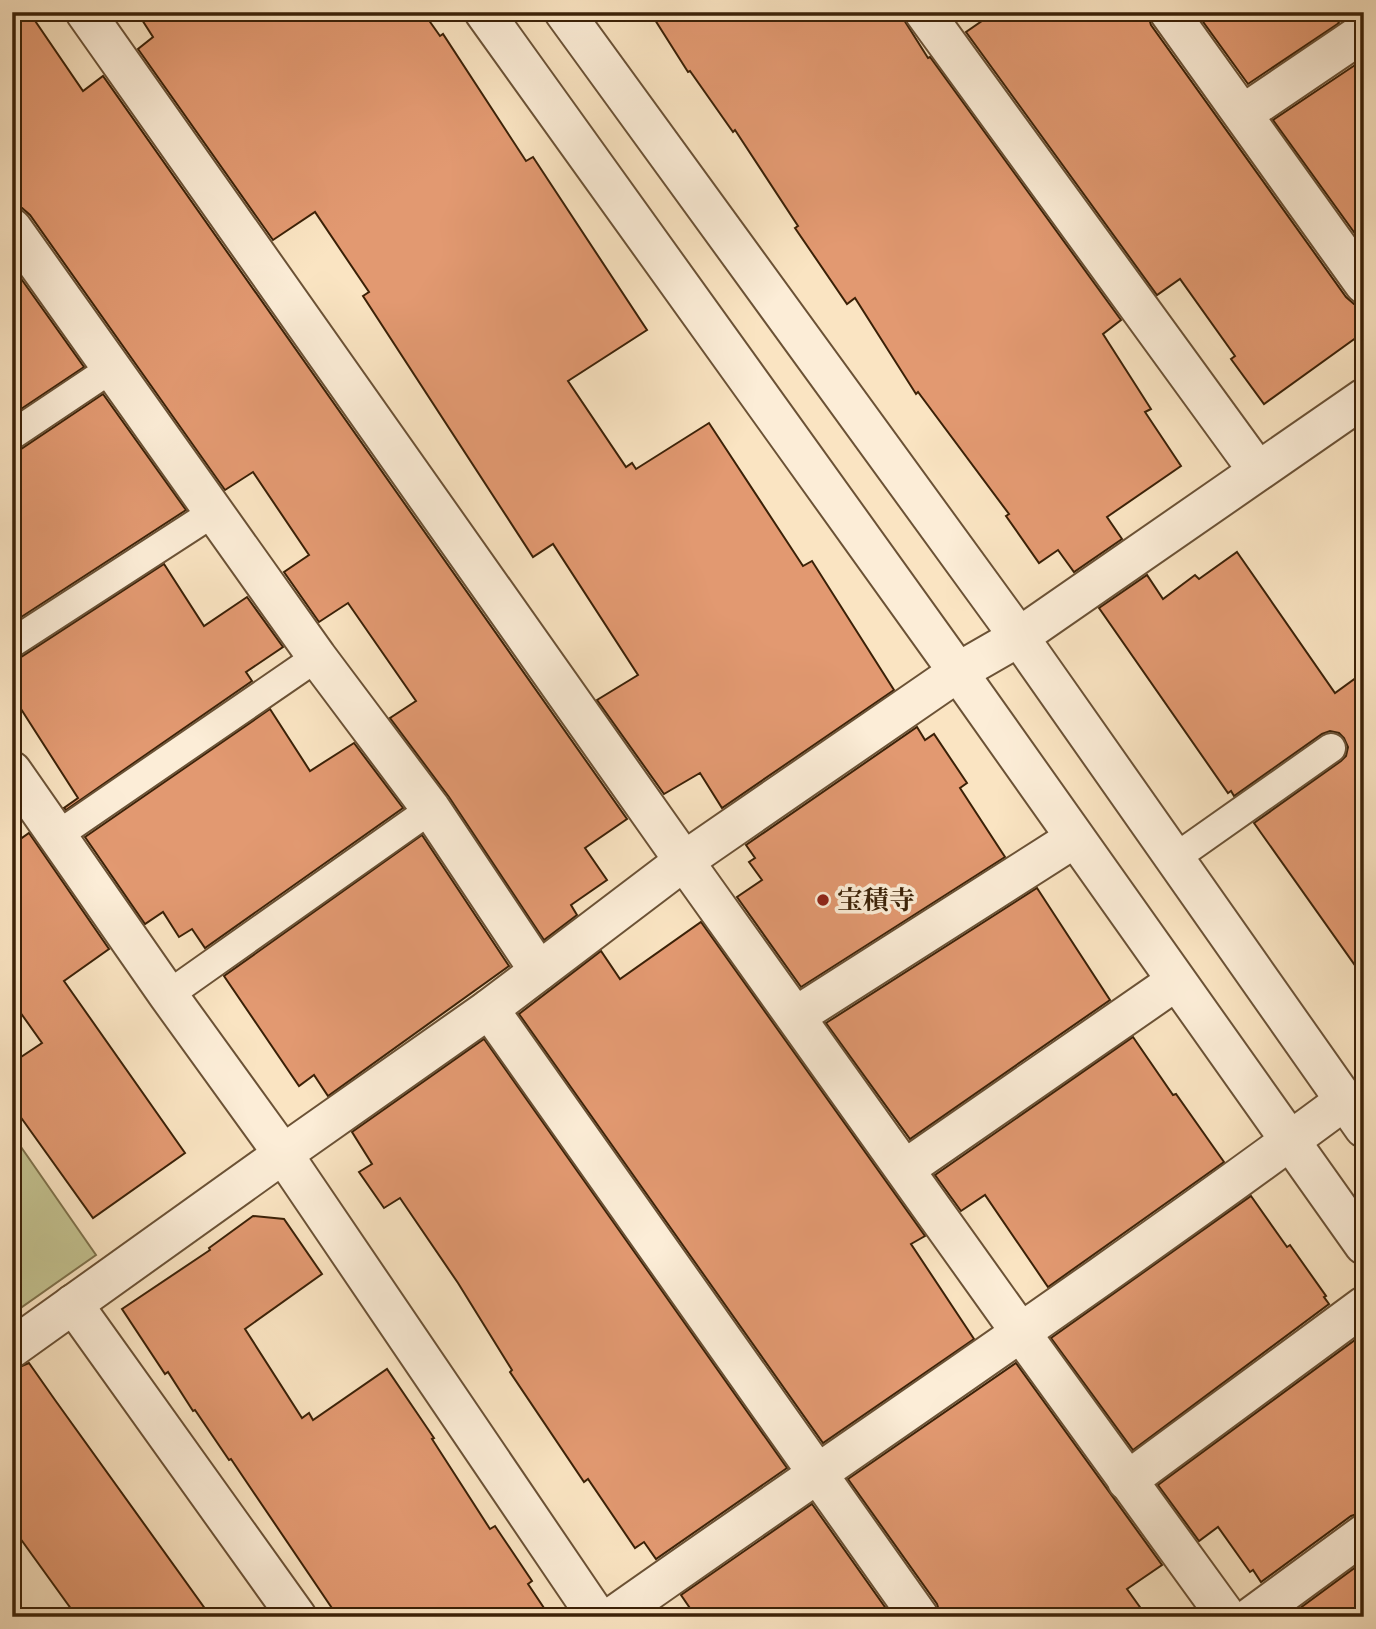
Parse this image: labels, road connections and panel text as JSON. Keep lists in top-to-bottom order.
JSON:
{
  "places": ["宝積寺"]
}
